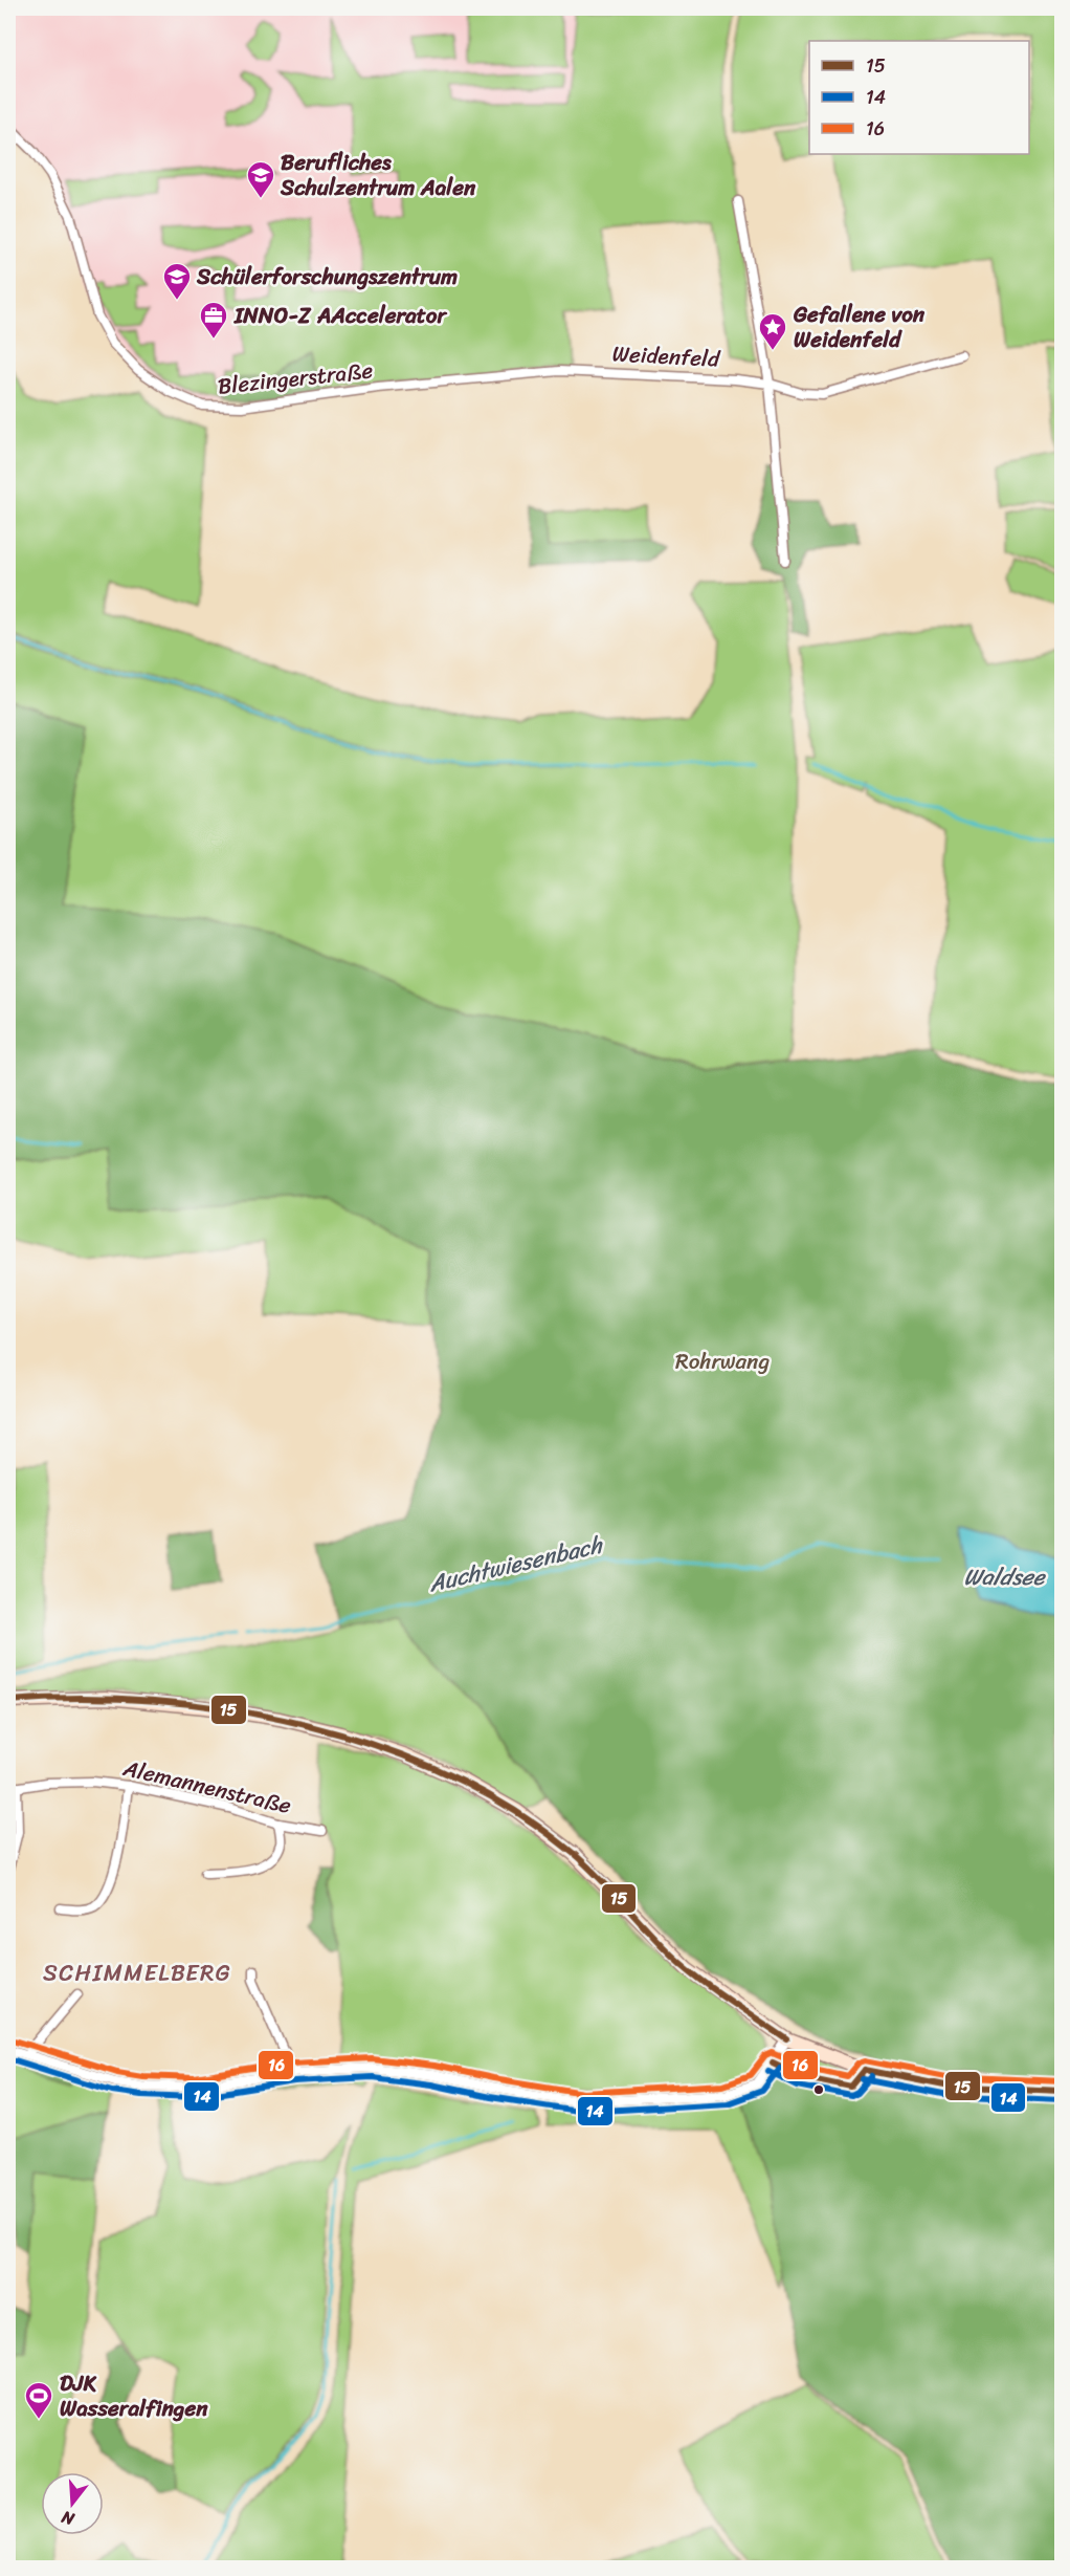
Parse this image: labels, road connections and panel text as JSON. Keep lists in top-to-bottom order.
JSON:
{
  "streets": {
    "street": ["Weidenfeld", "Blezingerstraße", "Alemannenstraße"]
  },
  "crossings": [
    ["Weidenfeld", "Blezingerstraße"]
  ],
  "districts": ["SCHIMMELBERG"],
  "water": ["Auchtwiesenbach", "Waldsee"],
  "parks": ["Rohrwang"],
  "places": {
    "school or university": ["Berufliches Schulzentrum Aalen", "Schülerforschungszentrum"],
    "office": ["INNO-Z AAccelerator"],
    "place": ["Gefallene von Weidenfeld"],
    "sports": ["DJK Wasseralfingen"]
  },
  "lines": ["transit line 15", "transit line 16", "transit line 14"],
  "legend": ["15", "14", "16"],
  "north": "bottom"
}
